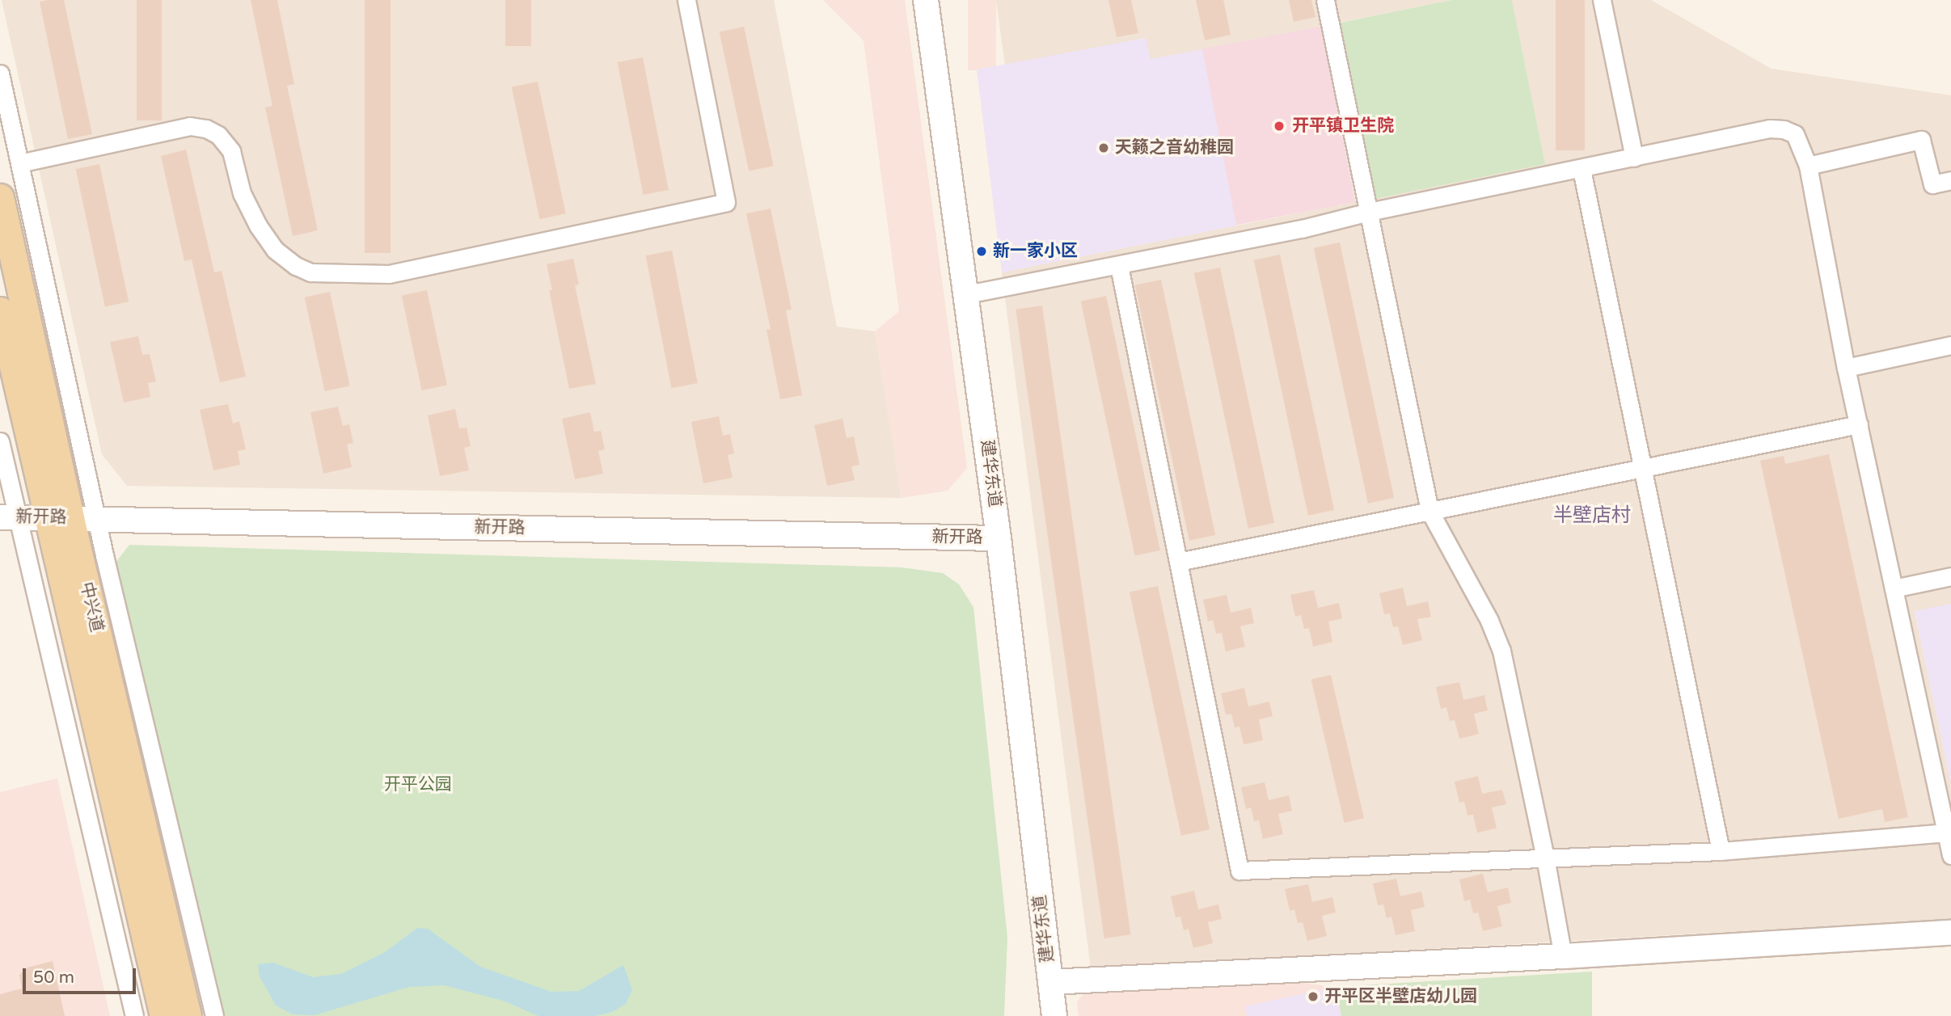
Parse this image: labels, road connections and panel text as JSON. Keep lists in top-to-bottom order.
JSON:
{
  "streets": {
    "main road": ["建华东道", "新开路", "中兴道"]
  },
  "crossings": [
    ["建华东道", "新开路"],
    ["新开路", "中兴道"]
  ],
  "districts": ["半壁店村"],
  "parks": ["开平公园"],
  "places": [
    "开平镇卫生院",
    "天籁之音幼稚园",
    "新一家小区",
    "开平区半壁店幼儿园"
  ],
  "scale_bar": "50 m"
}
